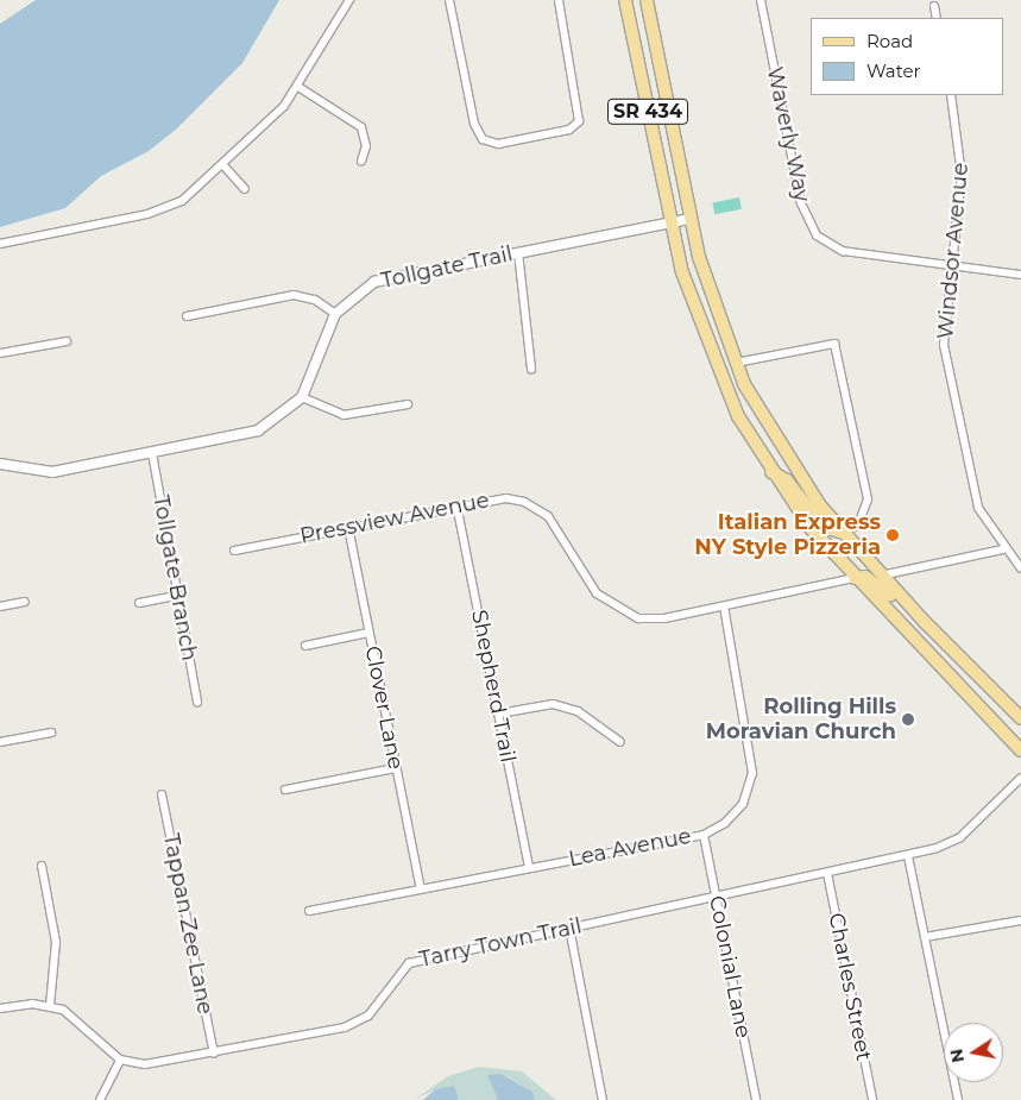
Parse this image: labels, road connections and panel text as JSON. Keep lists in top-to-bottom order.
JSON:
{
  "streets": {
    "main road": ["SR 434"],
    "street": [
      "Waverly Way",
      "Windsor Avenue",
      "Tollgate Trail",
      "Pressview Avenue",
      "Tollgate Branch",
      "Shepherd Trail",
      "Clover Lane",
      "Lea Avenue",
      "Tappan Zee Lane",
      "Tarry Town Trail",
      "Colonial Lane",
      "Charles Street"
    ]
  },
  "crossings": [
    ["SR 434", "Tollgate Trail"],
    ["SR 434", "Pressview Avenue"],
    ["Waverly Way", "Windsor Avenue"],
    ["Pressview Avenue", "Shepherd Trail"],
    ["Pressview Avenue", "Clover Lane"],
    ["Pressview Avenue", "Lea Avenue"],
    ["Shepherd Trail", "Lea Avenue"],
    ["Clover Lane", "Lea Avenue"],
    ["Lea Avenue", "Colonial Lane"],
    ["Tappan Zee Lane", "Tarry Town Trail"],
    ["Tarry Town Trail", "Colonial Lane"],
    ["Tarry Town Trail", "Charles Street"]
  ],
  "places": ["Italian Express NY Style Pizzeria", "Rolling Hills Moravian Church"],
  "legend": ["Road", "Water"],
  "north": "left"
}
